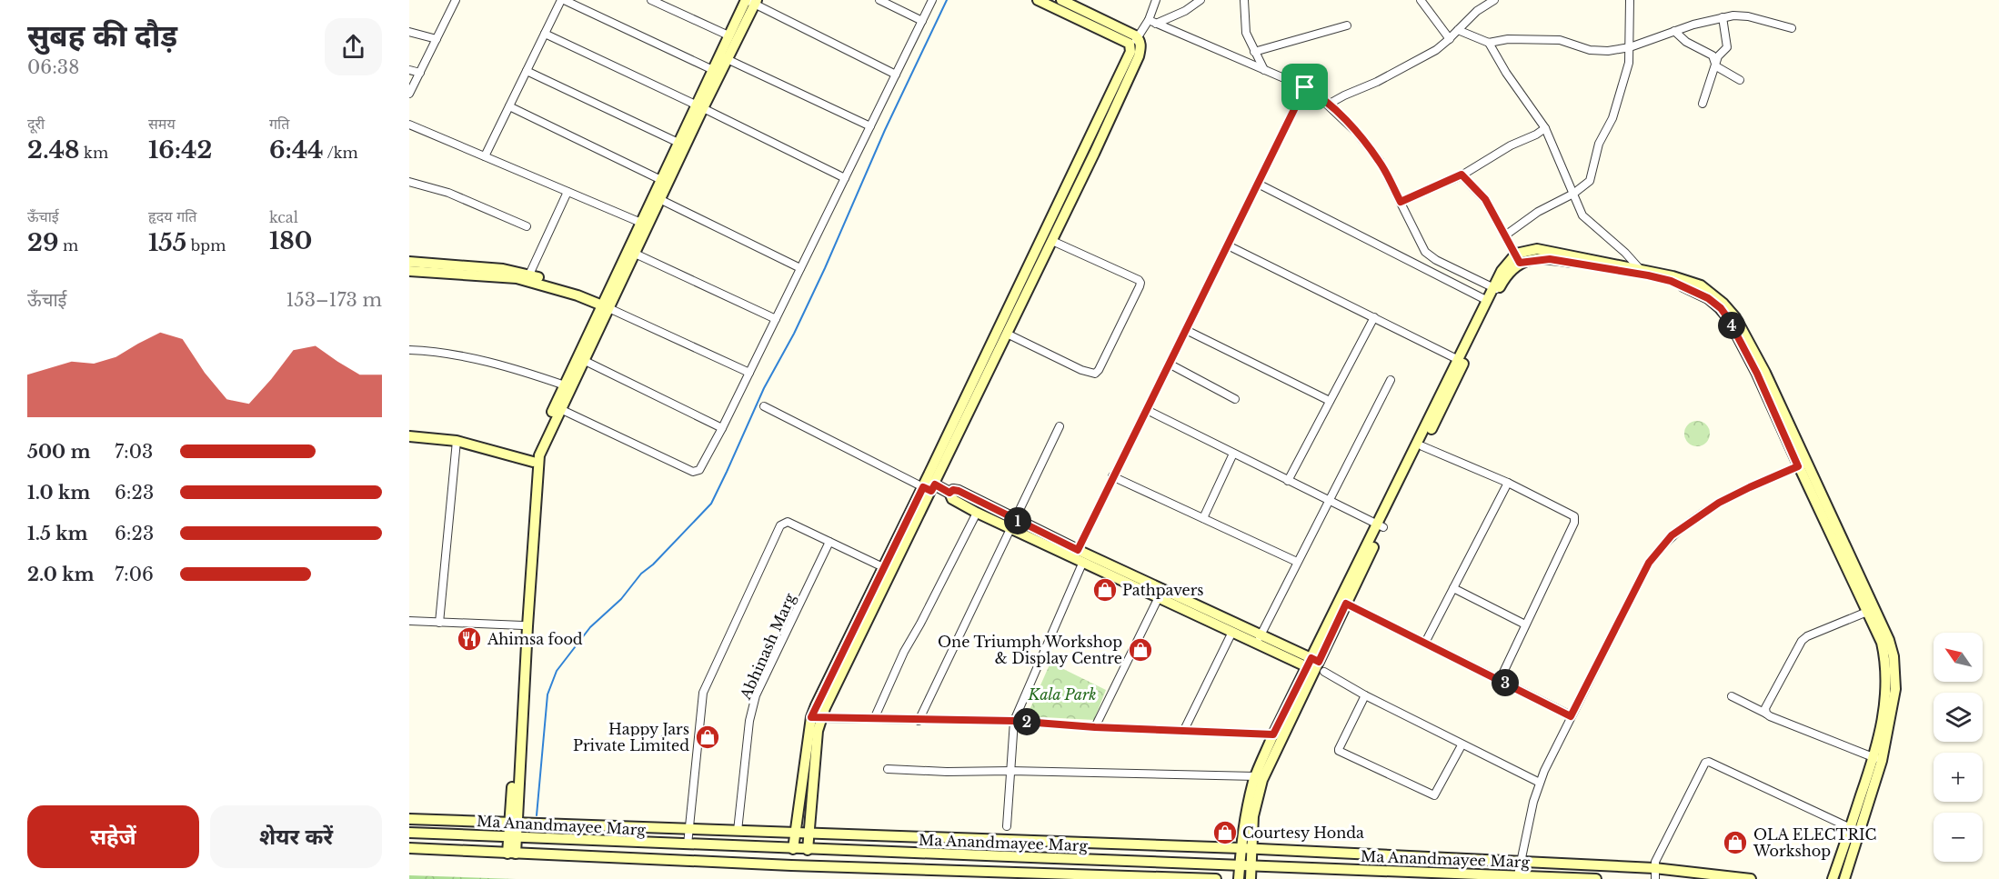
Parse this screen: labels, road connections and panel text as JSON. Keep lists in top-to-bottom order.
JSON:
{
  "streets": {
    "street": ["Abhinash Marg", "Ma Anandmayee Marg"]
  },
  "parks": ["Kala Park"],
  "places": {
    "shop": [
      "Pathpavers",
      "One Triumph Workshop & Display Centre",
      "Happy Jars Private Limited",
      "Courtesy Honda",
      "OLA ELECTRIC Workshop"
    ],
    "restaurant": ["Ahimsa food"]
  },
  "north": "top left",
  "page": {
    "heading": ["सुबह की दौड़", "06:38"],
    "stats": [
      ["दूरी", "2.48 km"],
      ["समय", "16:42"],
      ["गति", "6:44 /km"],
      ["ऊँचाई", "29 m"],
      ["हृदय गति", "155 bpm"],
      ["kcal", "180"]
    ],
    "chart": ["ऊँचाई", "153–173 m"],
    "pins": [
      "4",
      "1",
      "3",
      "2"
    ],
    "list": [
      {
        "name": "500 m",
        "note": "7:03"
      },
      {
        "name": "1.0 km",
        "note": "6:23"
      },
      {
        "name": "1.5 km",
        "note": "6:23"
      },
      {
        "name": "2.0 km",
        "note": "7:06"
      }
    ],
    "map_buttons": ["+", "−"],
    "buttons": ["सहेजें", "शेयर करें"]
  }
}
